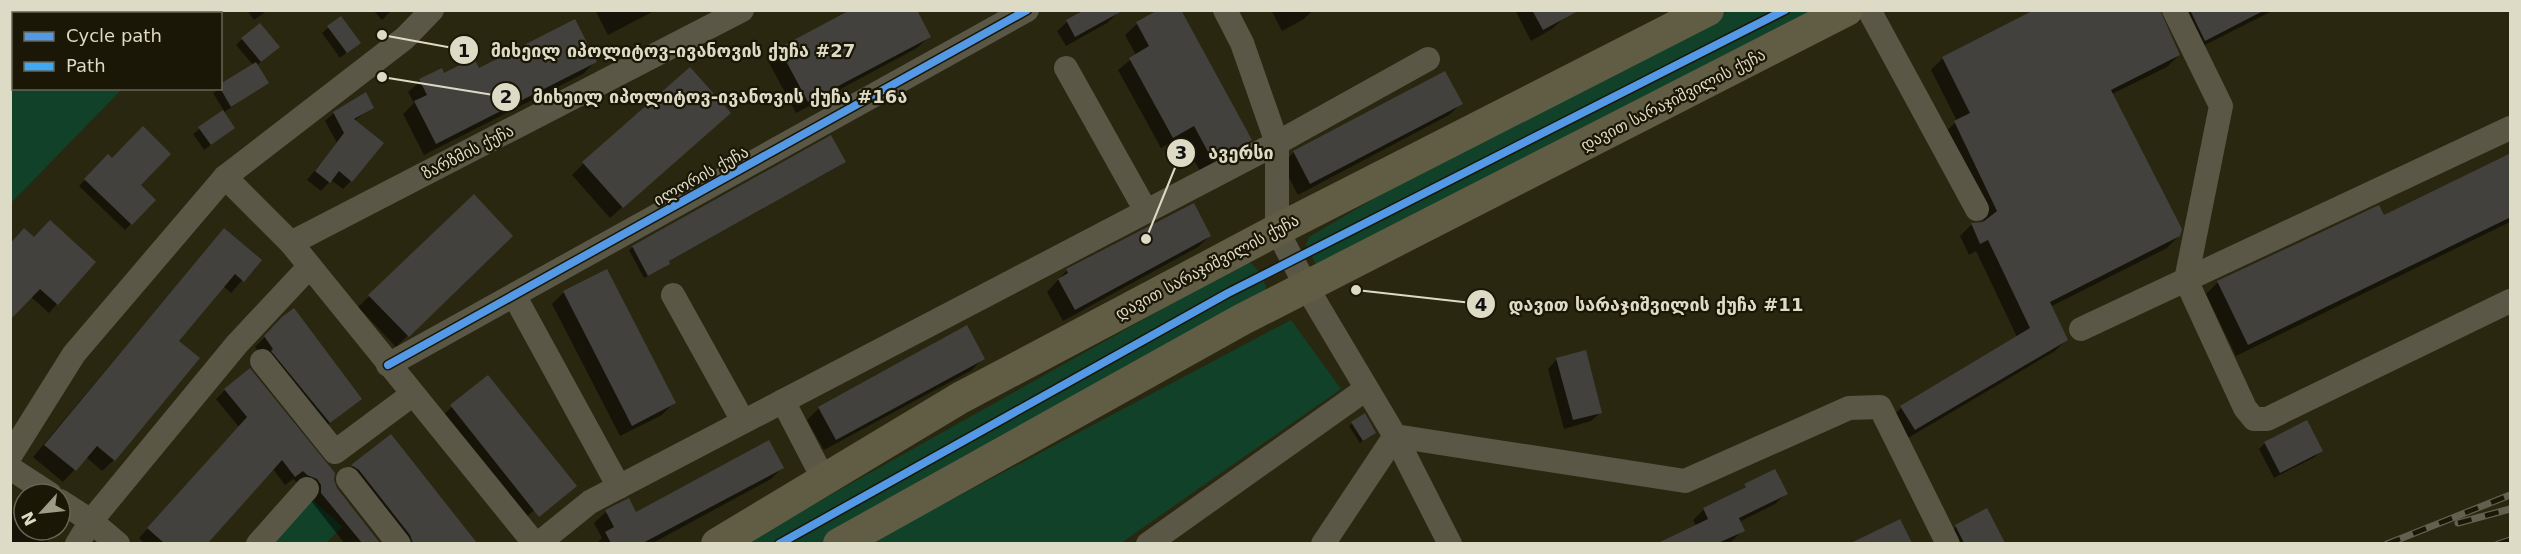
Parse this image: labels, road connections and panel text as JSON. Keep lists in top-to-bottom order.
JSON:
{
  "streets": {
    "main road": ["დავით სარაჯიშვილის ქუჩა"],
    "street": ["ზარზმის ქუჩა", "ილორის ქუჩა"]
  },
  "places": [
    "მიხეილ იპოლიტოვ-ივანოვის ქუჩა #27",
    "მიხეილ იპოლიტოვ-ივანოვის ქუჩა #16ა",
    "ავერსი",
    "დავით სარაჯიშვილის ქუჩა #11"
  ],
  "legend": ["Cycle path", "Path"],
  "north": "bottom left"
}
